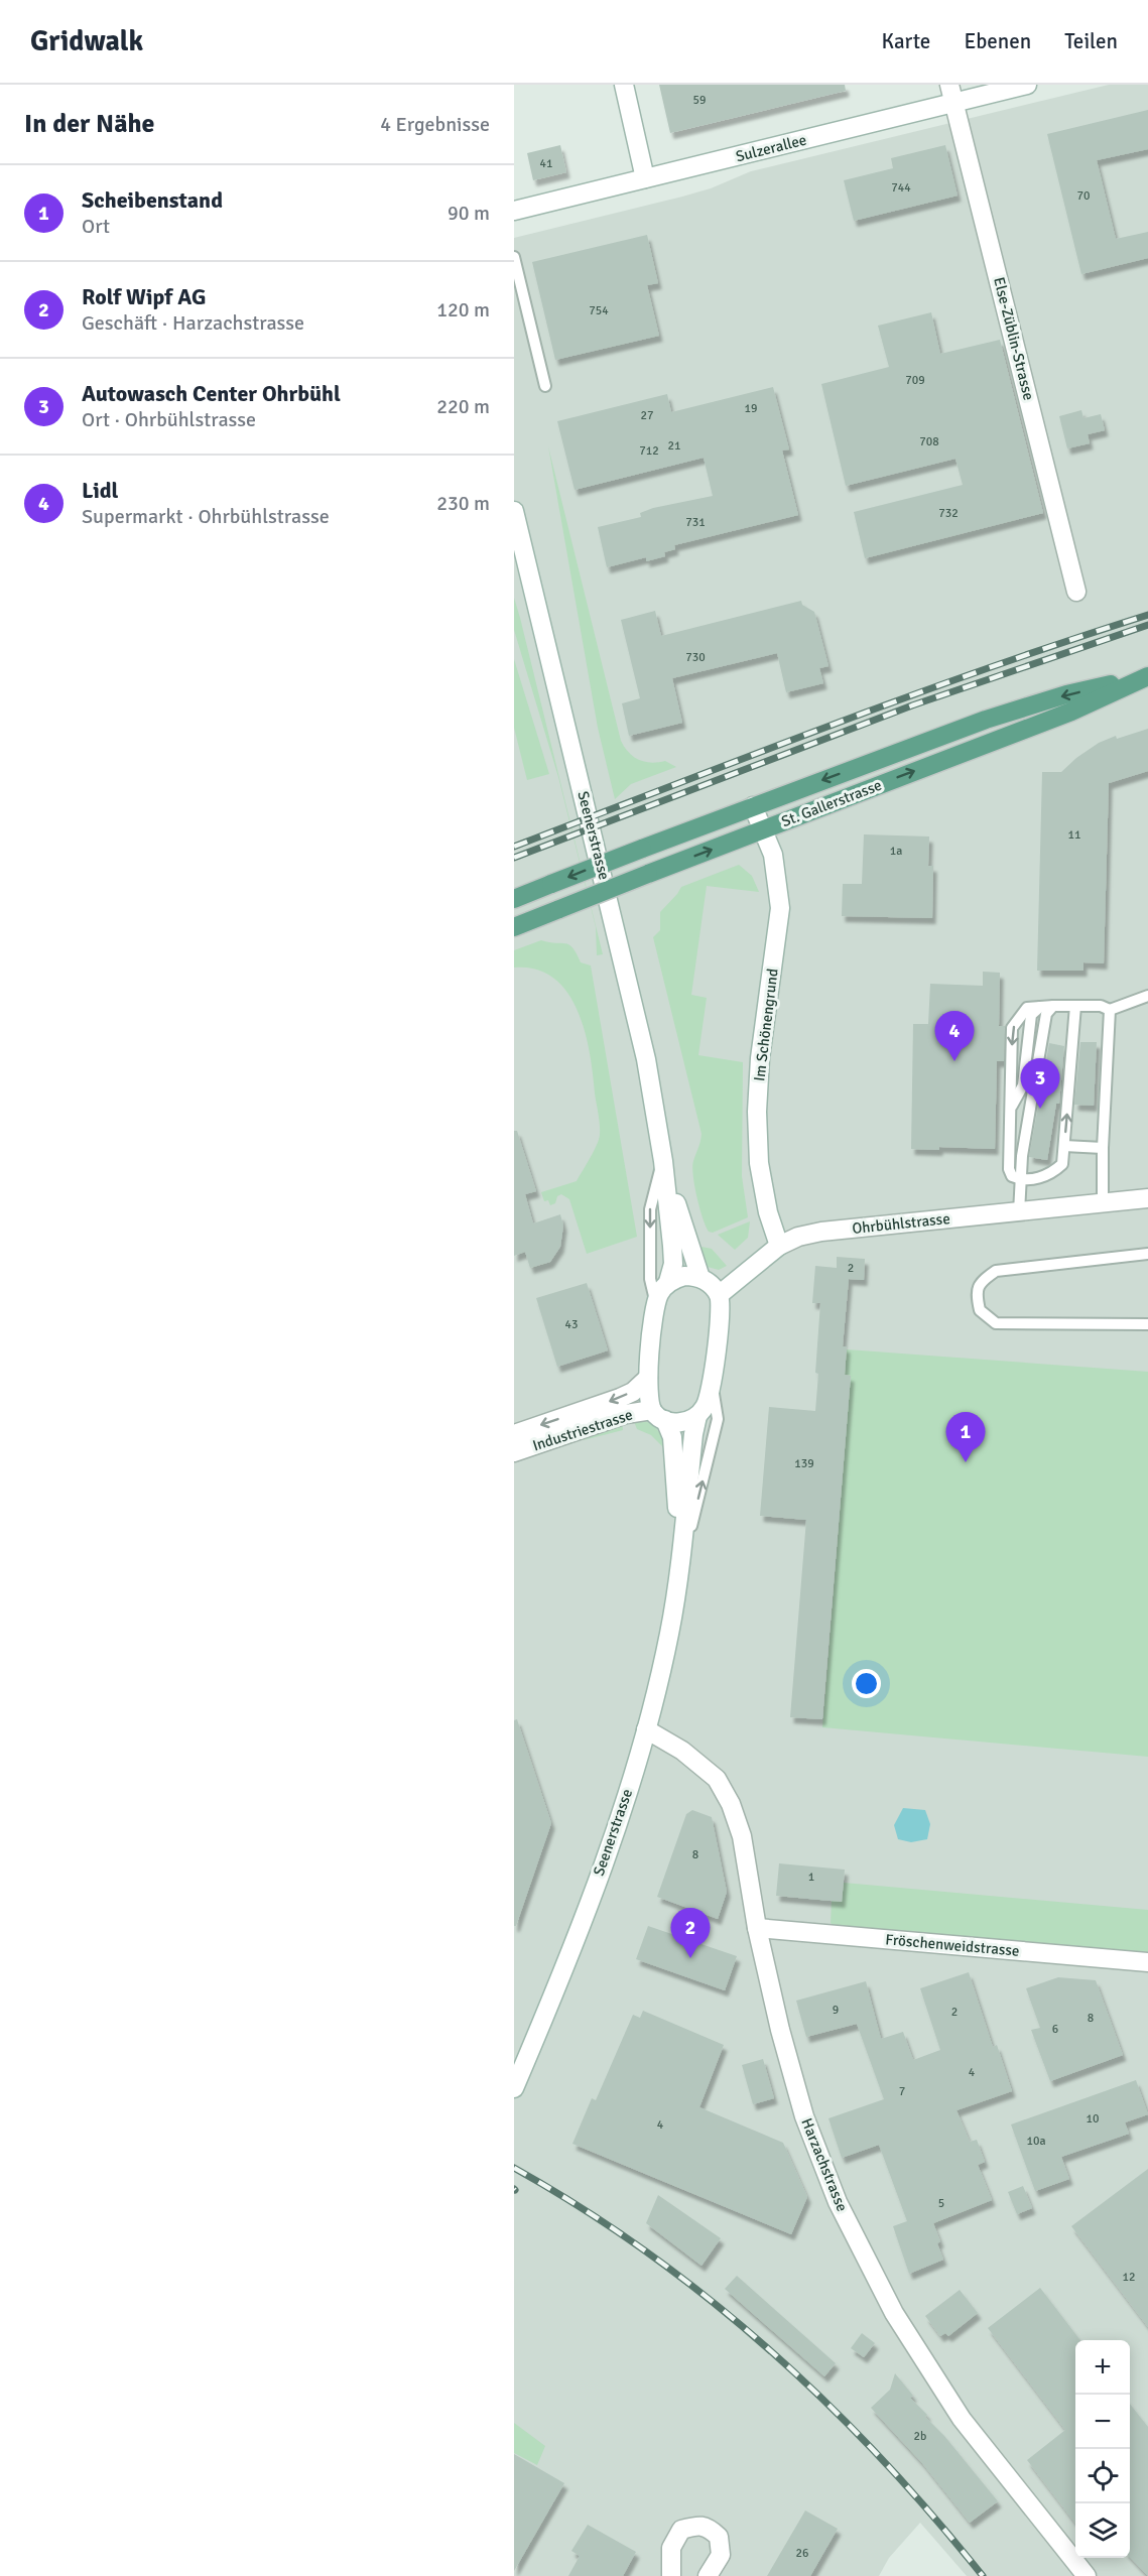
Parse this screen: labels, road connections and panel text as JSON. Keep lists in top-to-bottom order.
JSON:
{
  "streets": {
    "main road": [
      "Sulzerallee",
      "Else-Züblin-Strasse",
      "St. Gallerstrasse",
      "Seenerstrasse",
      "Im Schönengrund",
      "Ohrbühlstrasse",
      "Industriestrasse",
      "Fröschenweidstrasse",
      "Harzachstrasse"
    ]
  },
  "crossings": [
    ["Sulzerallee", "Else-Züblin-Strasse"],
    ["St. Gallerstrasse", "Im Schönengrund"],
    ["Seenerstrasse", "Ohrbühlstrasse"],
    ["Seenerstrasse", "Industriestrasse"],
    ["Seenerstrasse", "Harzachstrasse"],
    ["Im Schönengrund", "Ohrbühlstrasse"],
    ["Fröschenweidstrasse", "Harzachstrasse"]
  ],
  "house_numbers": [
    "59",
    "41",
    "744",
    "70",
    "754",
    "709",
    "19",
    "27",
    "708",
    "21",
    "712",
    "732",
    "731",
    "730",
    "11",
    "1a",
    "2",
    "43",
    "139",
    "8",
    "1",
    "9",
    "2",
    "8",
    "6",
    "4",
    "7",
    "10",
    "4",
    "10a",
    "5",
    "12",
    "2b",
    "26"
  ],
  "page": {
    "header": "Gridwalk",
    "nav": ["Karte", "Ebenen", "Teilen"],
    "heading": ["In der Nähe", "4 Ergebnisse"],
    "list": [
      {
        "mark": "1",
        "name": "Scheibenstand",
        "note": "Ort",
        "value": "90 m"
      },
      {
        "mark": "2",
        "name": "Rolf Wipf AG",
        "note": "Geschäft · Harzachstrasse",
        "value": "120 m"
      },
      {
        "mark": "3",
        "name": "Autowasch Center Ohrbühl",
        "note": "Ort · Ohrbühlstrasse",
        "value": "220 m"
      },
      {
        "mark": "4",
        "name": "Lidl",
        "note": "Supermarkt · Ohrbühlstrasse",
        "value": "230 m"
      }
    ],
    "pins": [
      "4",
      "3",
      "1",
      "2"
    ],
    "map_buttons": ["+", "−"]
  }
}
